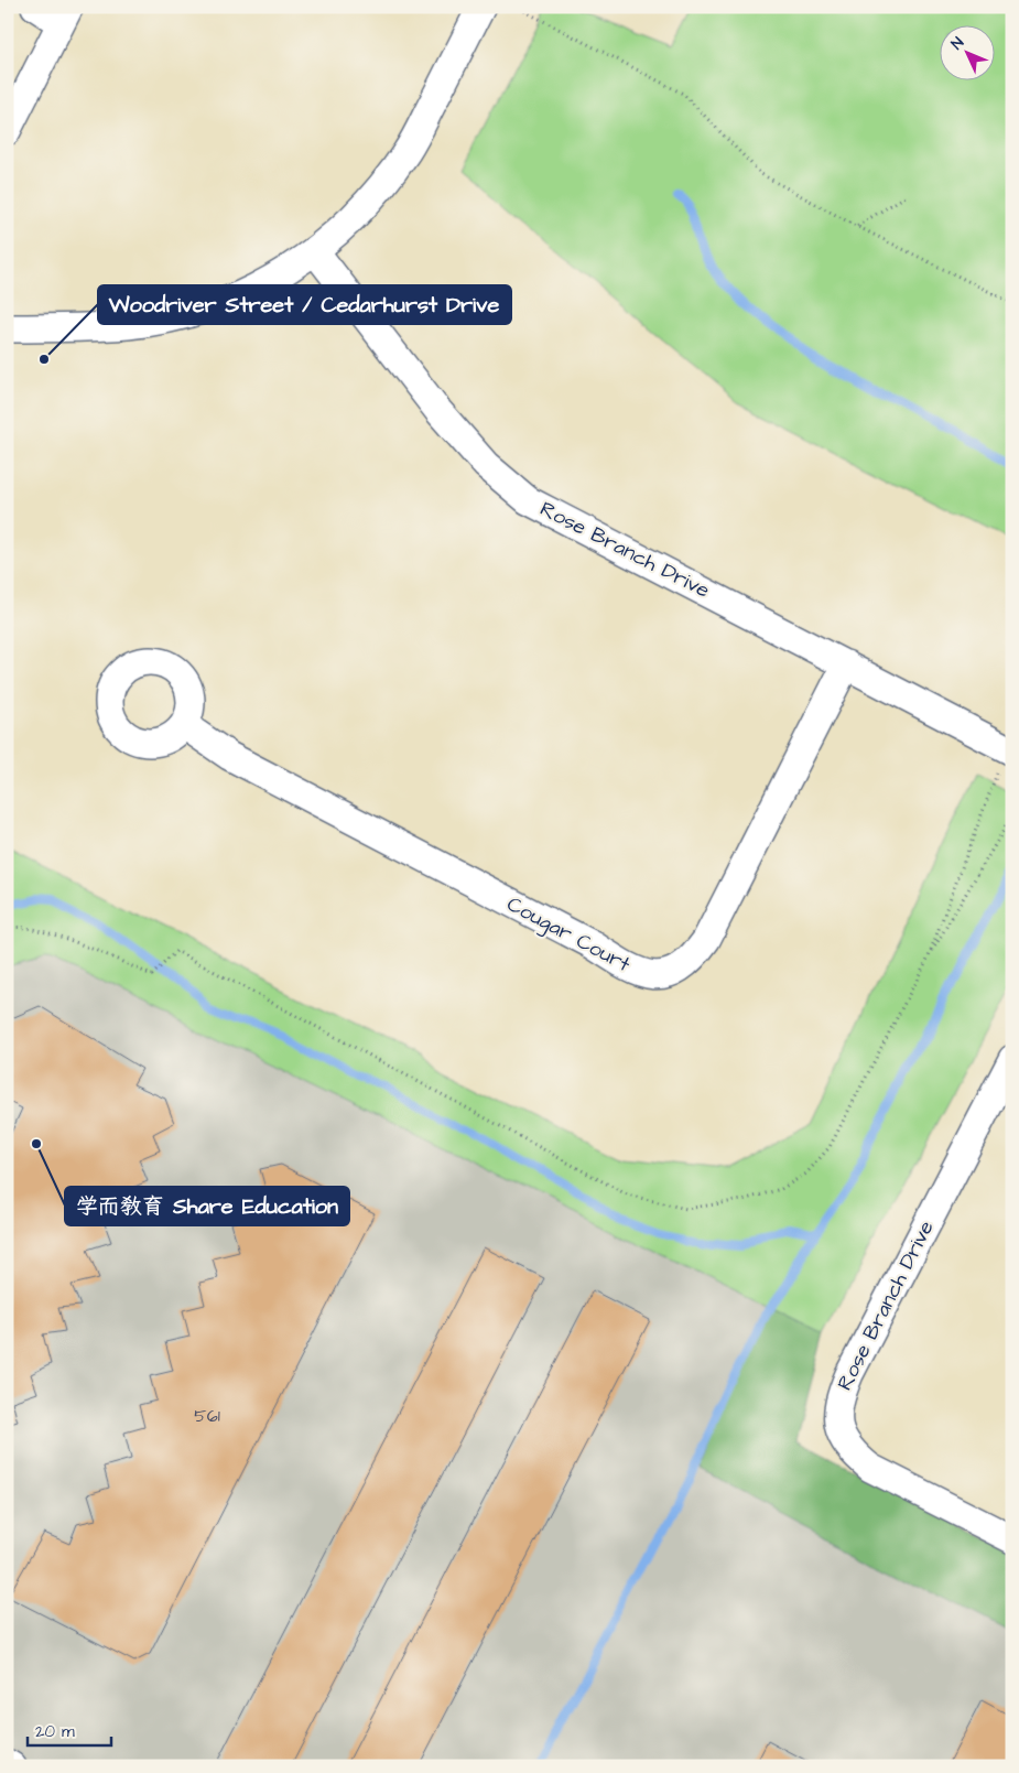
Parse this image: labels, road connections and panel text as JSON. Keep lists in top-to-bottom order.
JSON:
{
  "streets": {
    "street": ["Rose Branch Drive", "Cougar Court"]
  },
  "crossings": [
    ["Rose Branch Drive", "Cougar Court"]
  ],
  "places": ["Woodriver Street / Cedarhurst Drive", "学而教育 Share Education"],
  "house_numbers": ["561"],
  "scale_bar": "20 m",
  "north": "top left"
}
